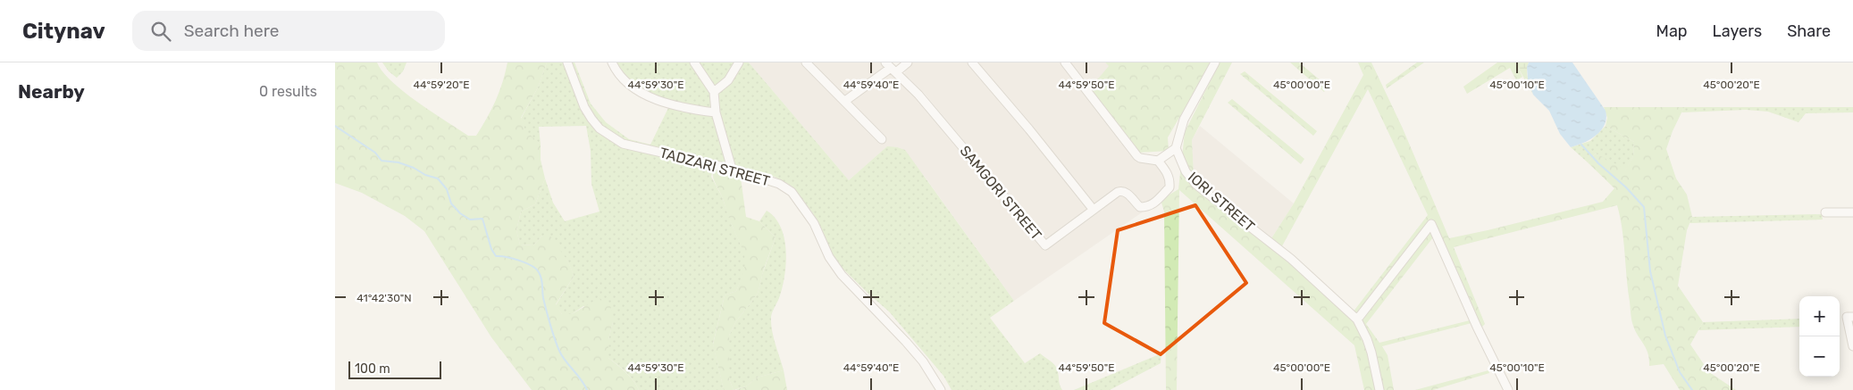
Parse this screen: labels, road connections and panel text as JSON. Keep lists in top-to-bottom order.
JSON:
{
  "streets": {
    "street": ["TADZARI STREET", "SAMGORI STREET", "IORI STREET"]
  },
  "scale_bar": "100 m",
  "page": {
    "header": "Citynav",
    "search": "Search here",
    "nav": ["Map", "Layers", "Share"],
    "heading": ["Nearby", "0 results"],
    "map_buttons": ["+", "−"],
    "scale": "100 m"
  },
  "coordinates": [
    "44°59'20\"E",
    "44°59'30\"E",
    "44°59'40\"E",
    "44°59'50\"E",
    "45°00'00\"E",
    "45°00'10\"E",
    "45°00'20\"E",
    "41°42'30\"N"
  ]
}
